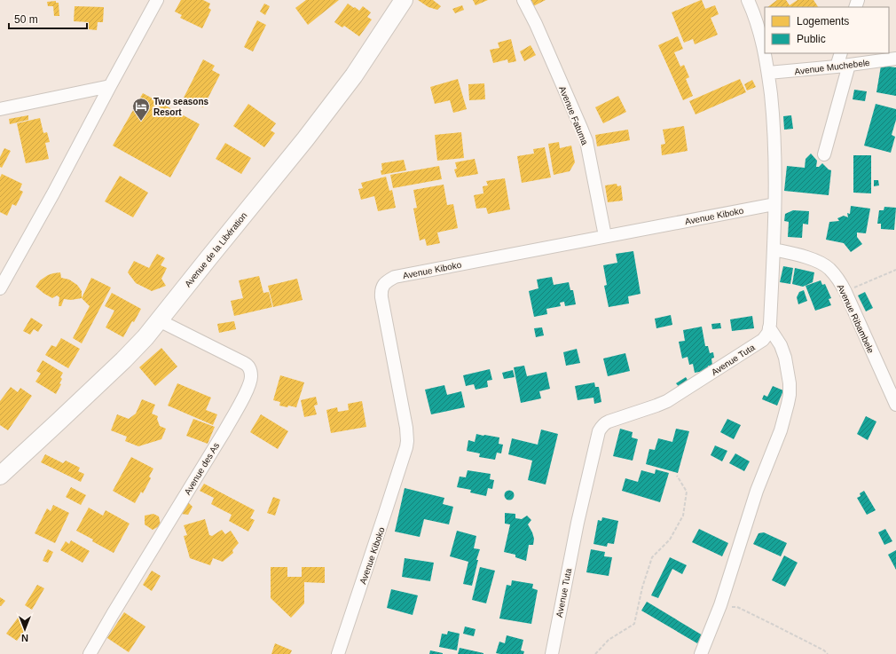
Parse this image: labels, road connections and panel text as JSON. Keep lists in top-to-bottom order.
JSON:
{
  "streets": {
    "street": [
      "Avenue Muchebele",
      "Avenue Fatuma",
      "Avenue Kiboko",
      "Avenue de la Libération",
      "Avenue Ribambele",
      "Avenue Tuta",
      "Avenue des As"
    ]
  },
  "crossings": [
    ["Avenue Muchebele", "Avenue Tuta"],
    ["Avenue Fatuma", "Avenue Kiboko"],
    ["Avenue Kiboko", "Avenue Tuta"],
    ["Avenue de la Libération", "Avenue des As"],
    ["Avenue Ribambele", "Avenue Tuta"]
  ],
  "places": {
    "hotel": ["Two seasons Resort"]
  },
  "legend": ["Logements", "Public"],
  "scale_bar": "50 m",
  "north": "bottom"
}
